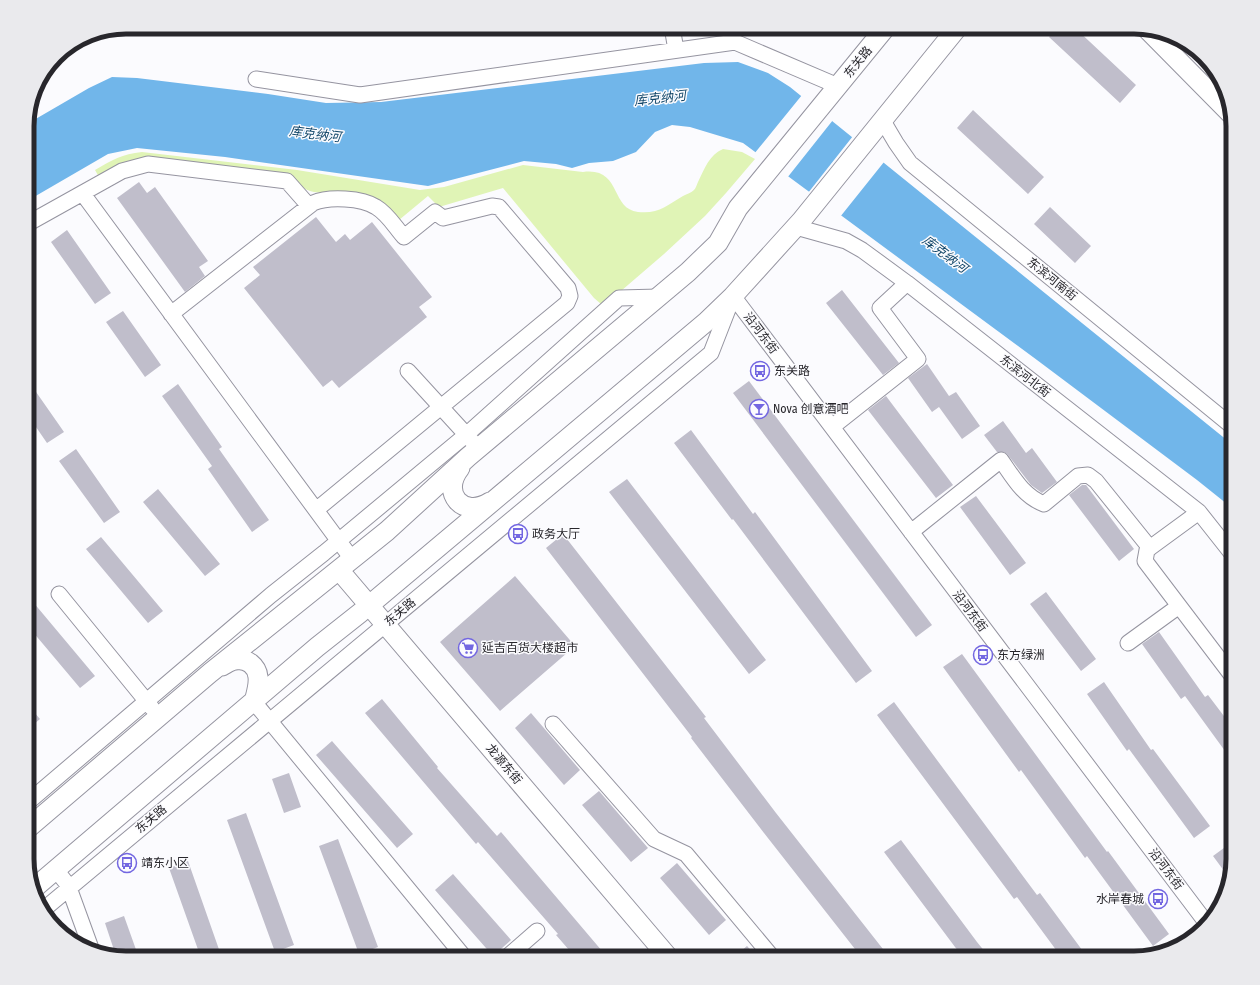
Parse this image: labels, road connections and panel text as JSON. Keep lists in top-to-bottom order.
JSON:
{
  "streets": {
    "main road": ["东关路", "龙源东街"],
    "street": ["东滨河南街", "沿河东街", "东滨河北街"]
  },
  "crossings": [
    ["东关路", "东滨河南街"],
    ["东关路", "沿河东街"],
    ["东关路", "东滨河北街"],
    ["东关路", "龙源东街"]
  ],
  "water": ["库克纳河"],
  "places": {
    "bus stop": [
      "东关路",
      "政务大厅",
      "东方绿洲",
      "靖东小区",
      "水岸春城"
    ],
    "bar": ["Nova 创意酒吧"],
    "supermarket": ["延吉百货大楼超市"]
  }
}
